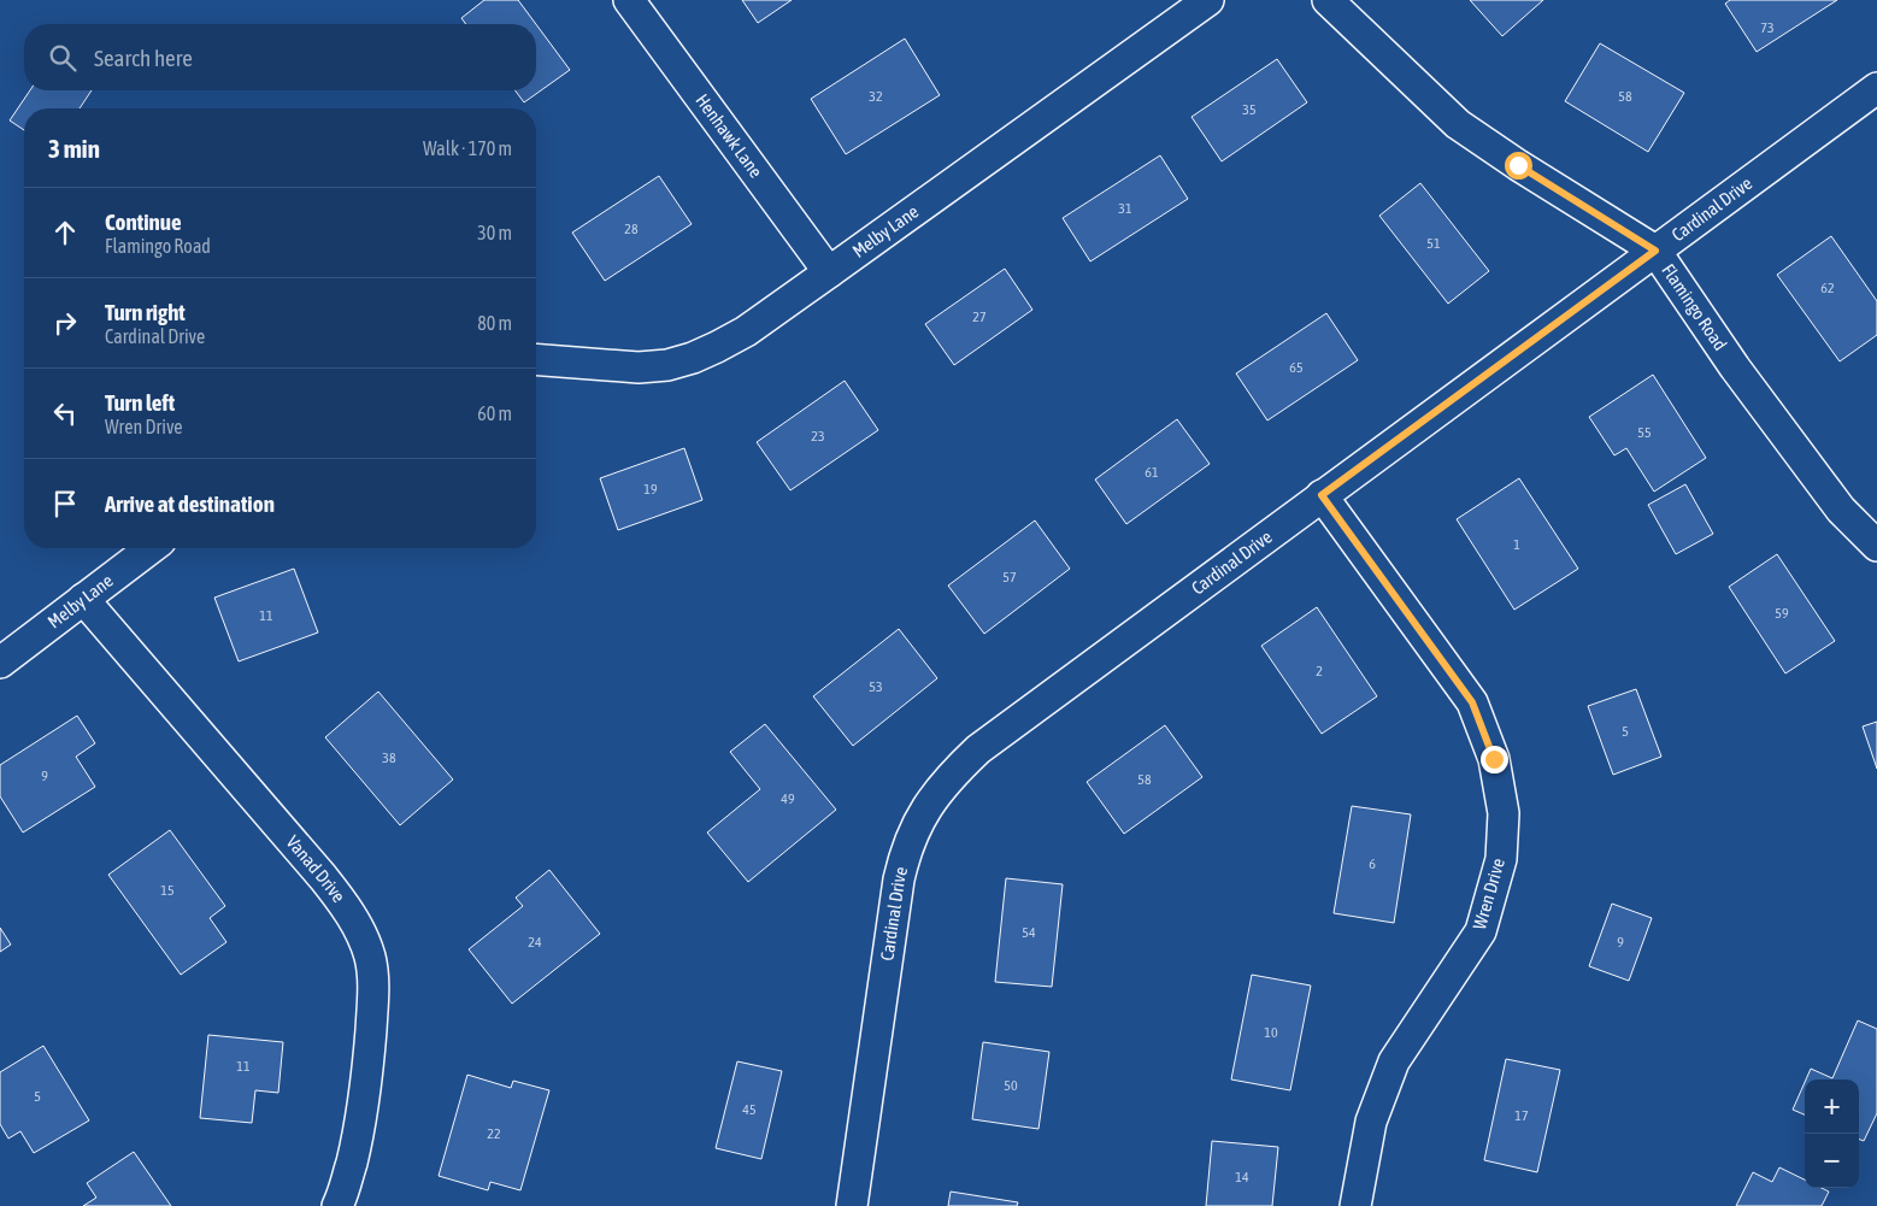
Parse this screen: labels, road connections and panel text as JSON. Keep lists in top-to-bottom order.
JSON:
{
  "streets": {
    "street": [
      "Henhawk Lane",
      "Cardinal Drive",
      "Melby Lane",
      "Flamingo Road",
      "Vanad Drive",
      "Wren Drive"
    ]
  },
  "crossings": [
    ["Henhawk Lane", "Melby Lane"],
    ["Cardinal Drive", "Flamingo Road"],
    ["Cardinal Drive", "Wren Drive"],
    ["Melby Lane", "Vanad Drive"]
  ],
  "house_numbers": [
    "73",
    "32",
    "58",
    "35",
    "31",
    "28",
    "51",
    "62",
    "27",
    "65",
    "55",
    "23",
    "61",
    "19",
    "1",
    "57",
    "59",
    "11",
    "2",
    "53",
    "5",
    "38",
    "9",
    "58",
    "49",
    "6",
    "15",
    "54",
    "24",
    "9",
    "10",
    "11",
    "50",
    "5",
    "45",
    "17",
    "22",
    "14"
  ],
  "page": {
    "search": "Search here",
    "heading": ["3 min", "Walk · 170 m"],
    "list": [
      ["Continue", "Flamingo Road", "30 m"],
      ["Turn right", "Cardinal Drive", "80 m"],
      ["Turn left", "Wren Drive", "60 m"],
      "Arrive at destination"
    ],
    "map_buttons": ["+", "−"]
  }
}
